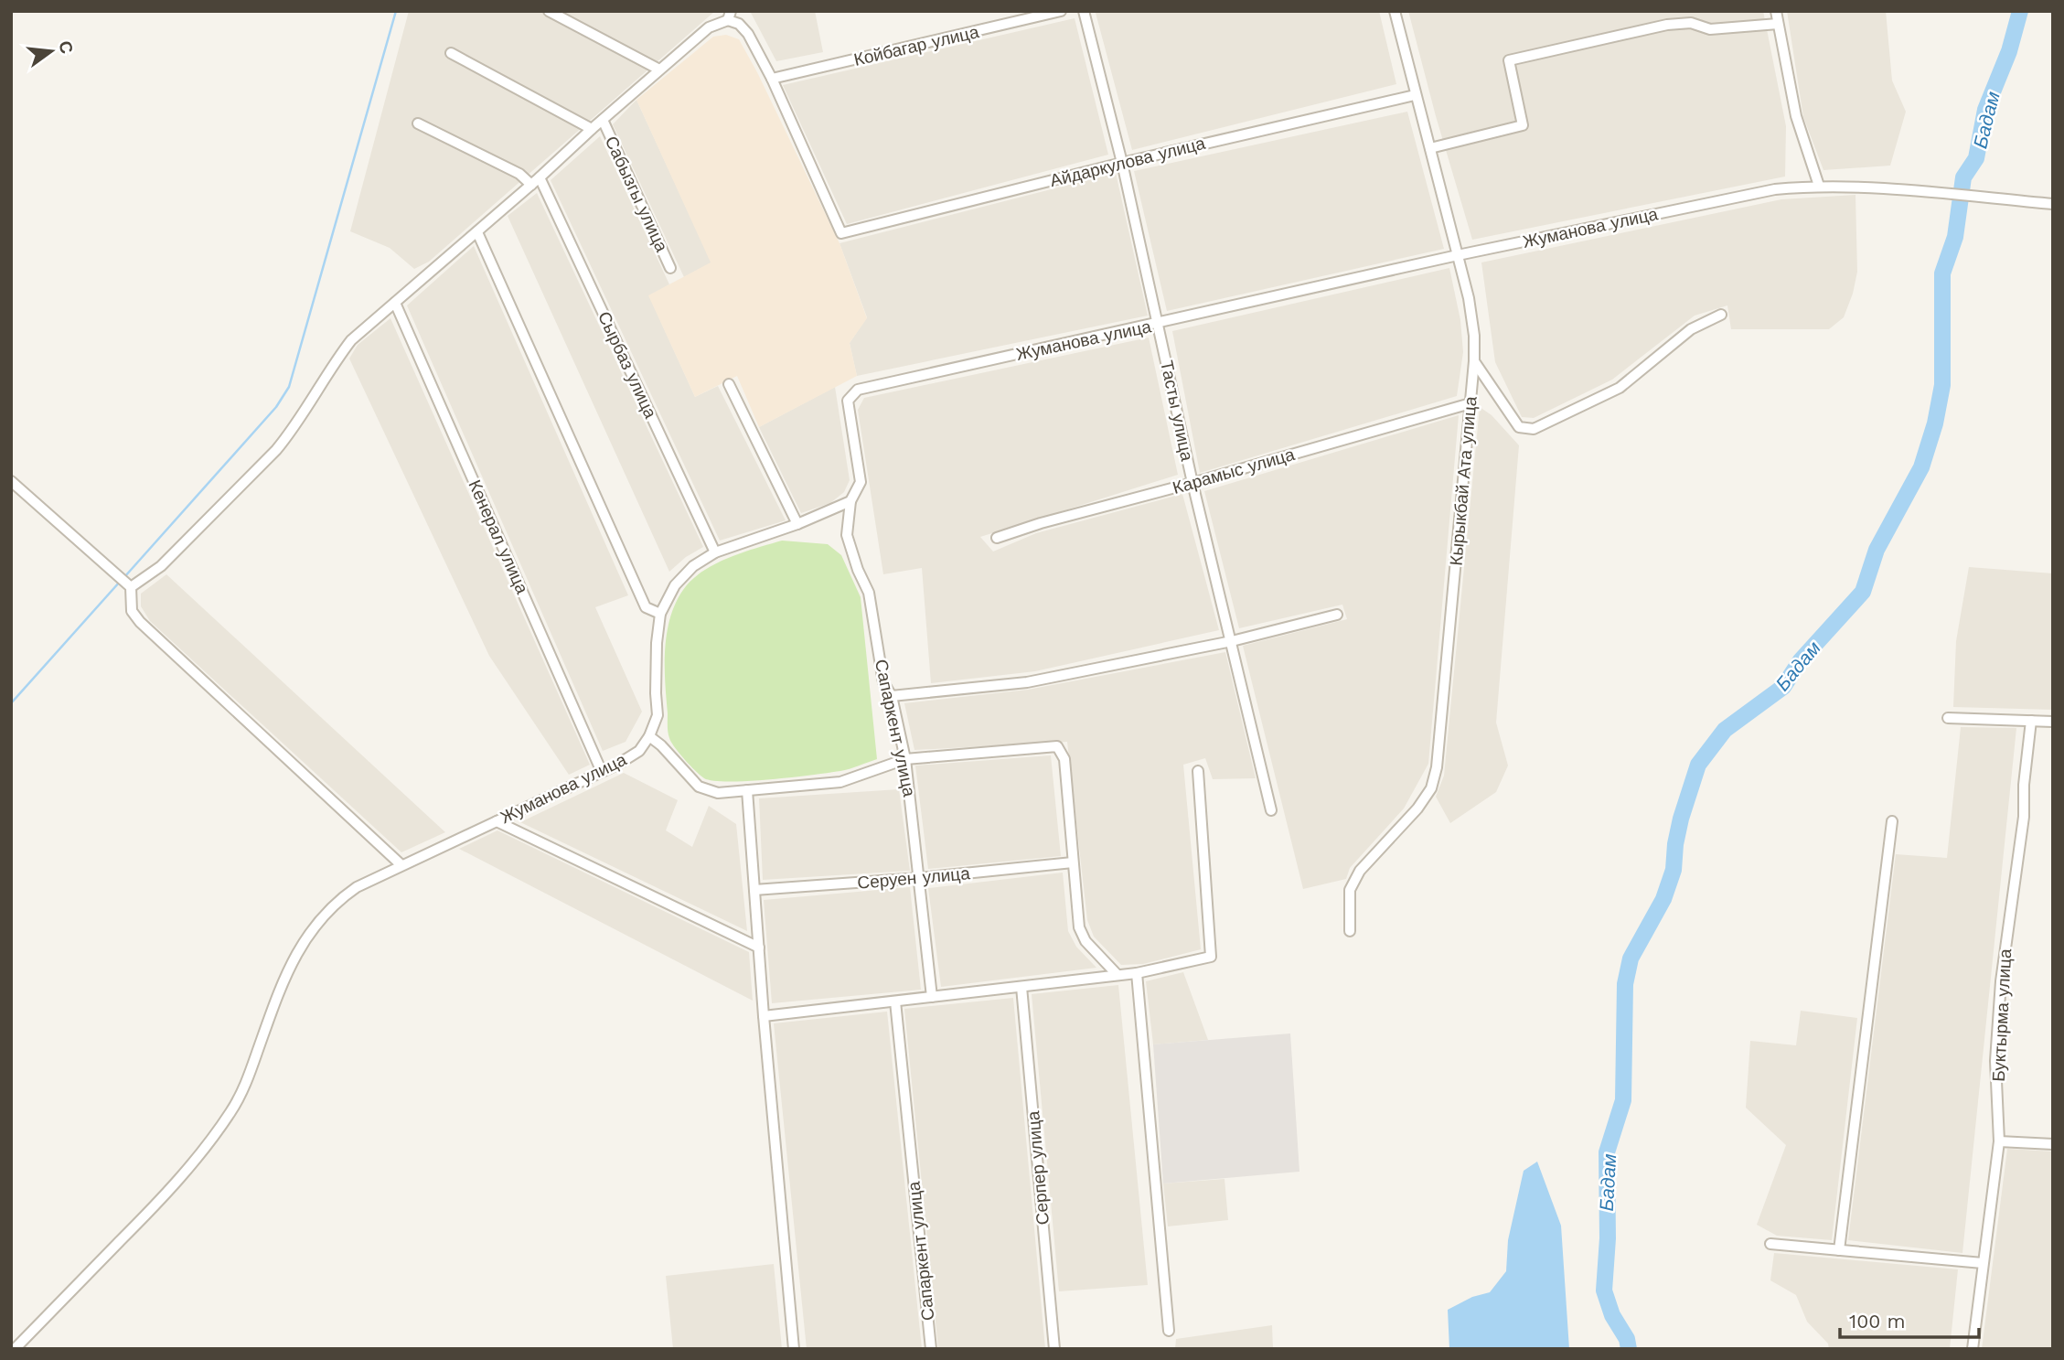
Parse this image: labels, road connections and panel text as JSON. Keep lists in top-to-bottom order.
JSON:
{
  "streets": {
    "street": [
      "Койбагар улица",
      "Айдаркулова улица",
      "Сабызгы улица",
      "Жуманова улица",
      "Сырбаз улица",
      "Тасты улица",
      "Карамыс улица",
      "Кырыкбай Ата улица",
      "Кенерал улица",
      "Сапаркент улица",
      "Серуен улица",
      "Буктырма улица",
      "Серпер улица"
    ]
  },
  "crossings": [
    ["Койбагар улица", "Айдаркулова улица"],
    ["Айдаркулова улица", "Тасты улица"],
    ["Айдаркулова улица", "Кырыкбай Ата улица"],
    ["Жуманова улица", "Тасты улица"],
    ["Жуманова улица", "Кырыкбай Ата улица"],
    ["Жуманова улица", "Кенерал улица"],
    ["Жуманова улица", "Сапаркент улица"],
    ["Тасты улица", "Карамыс улица"],
    ["Карамыс улица", "Кырыкбай Ата улица"],
    ["Сапаркент улица", "Серуен улица"]
  ],
  "water": ["Бадам"],
  "scale_bar": "100 m",
  "north": "right"
}
